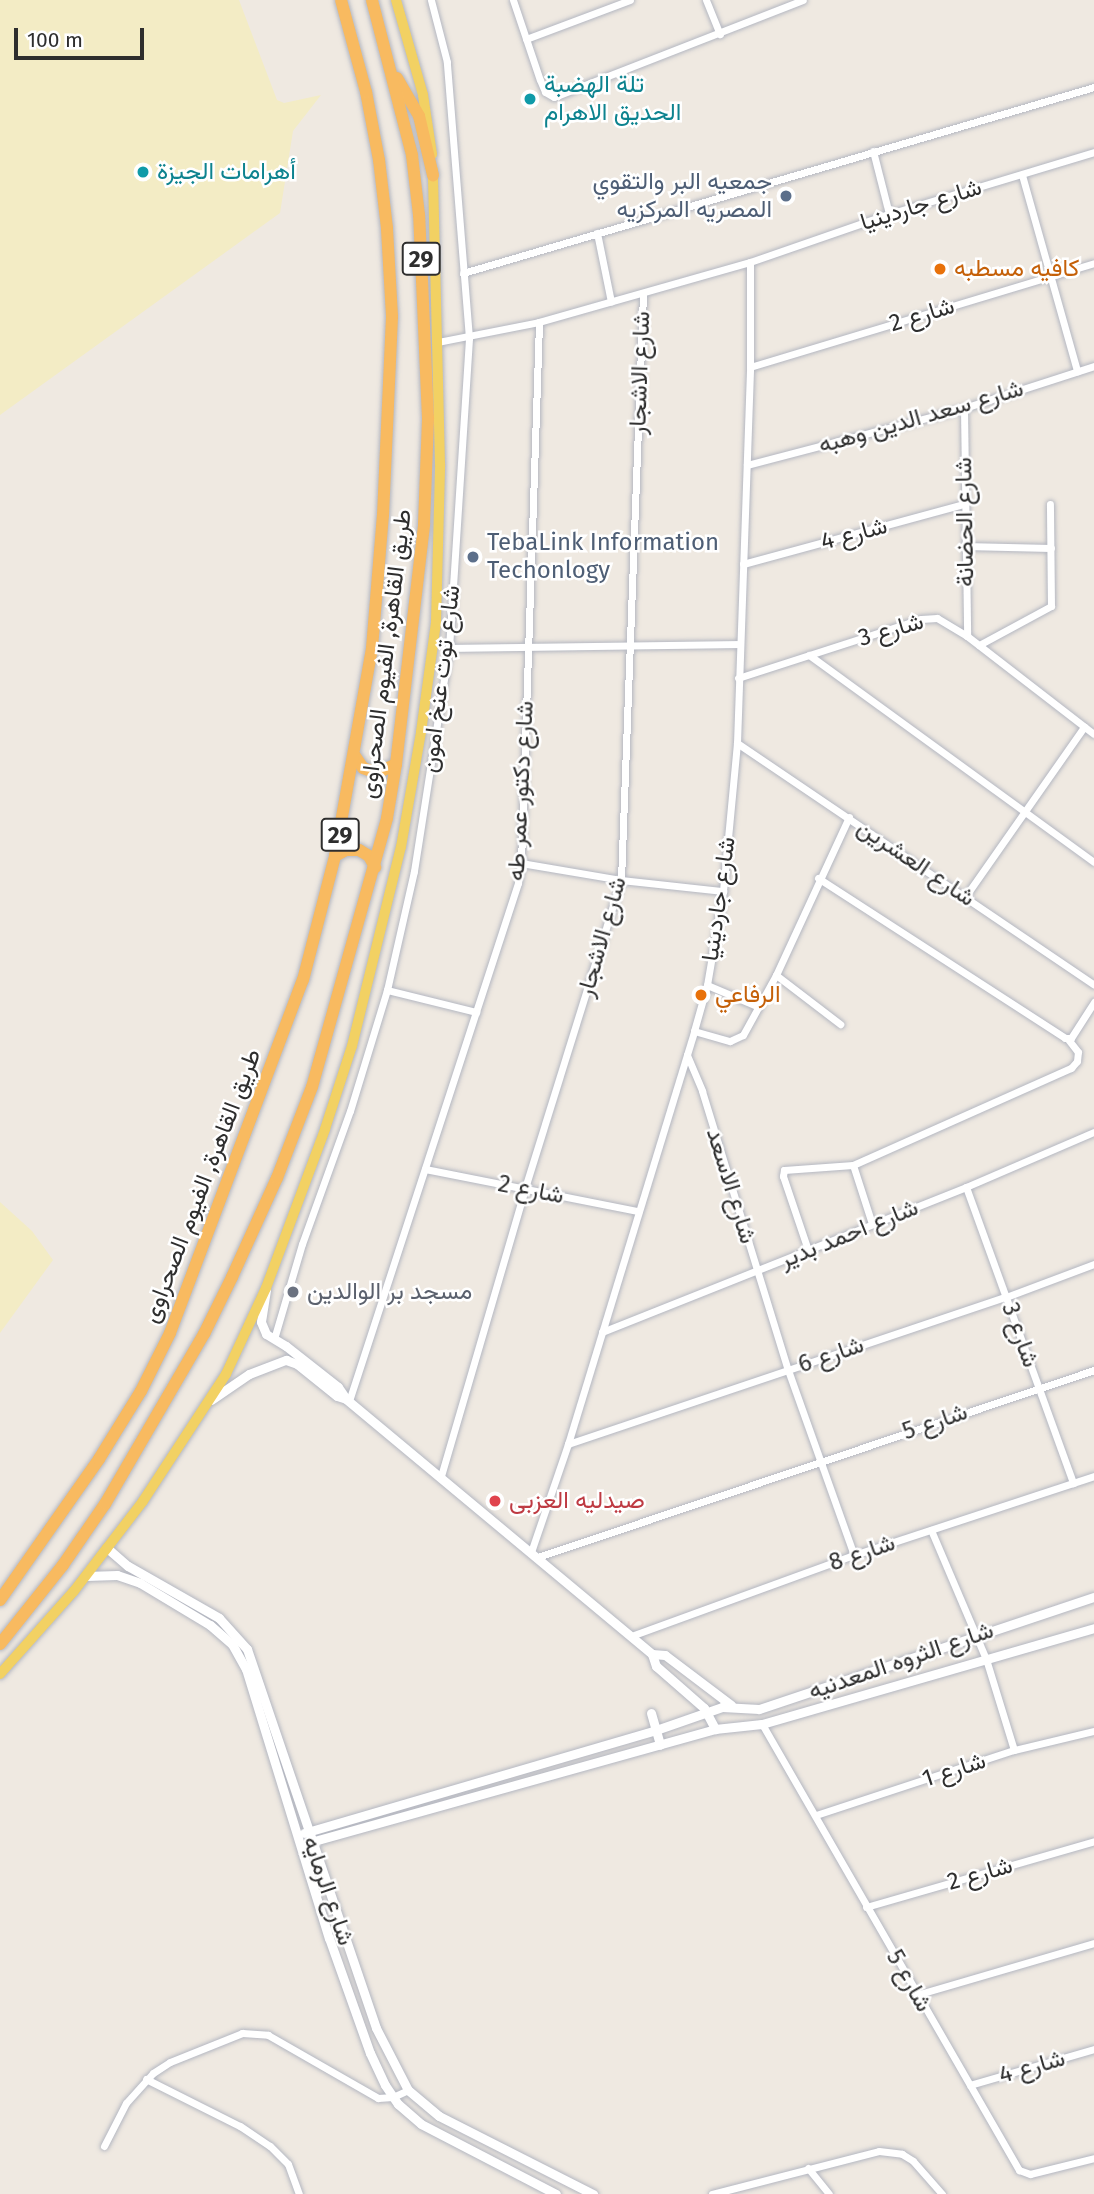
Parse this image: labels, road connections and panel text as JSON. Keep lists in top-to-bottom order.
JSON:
{
  "streets": {
    "highway": ["29", "طريق القاهرة, الفيوم الصحراوى"],
    "street": [
      "شارع جاردينيا",
      "شارع 2",
      "شارع الاشجار",
      "شارع سعد الدين وهبه",
      "شارع الحضانة",
      "شارع 4",
      "شارع 3",
      "شارع توت عنخ امون",
      "شارع دكتور عمر طه",
      "شارع العشرين",
      "شارع الاسعد",
      "شارع احمد بدير",
      "شارع 6",
      "شارع 5",
      "شارع 8",
      "شارع الثروه المعدنيه",
      "شارع 1",
      "شارع الرمايه"
    ]
  },
  "crossings": [
    ["شارع جاردينيا", "شارع 2"],
    ["شارع جاردينيا", "شارع الاشجار"],
    ["شارع جاردينيا", "شارع سعد الدين وهبه"],
    ["شارع جاردينيا", "شارع 4"],
    ["شارع جاردينيا", "شارع 3"],
    ["شارع جاردينيا", "شارع توت عنخ امون"],
    ["شارع جاردينيا", "شارع دكتور عمر طه"],
    ["شارع جاردينيا", "شارع العشرين"],
    ["شارع جاردينيا", "شارع الاسعد"],
    ["شارع جاردينيا", "شارع احمد بدير"],
    ["شارع جاردينيا", "شارع 6"],
    ["شارع جاردينيا", "شارع 5"],
    ["شارع 2", "شارع الاشجار"],
    ["شارع 2", "شارع دكتور عمر طه"],
    ["شارع 2", "شارع 5"],
    ["شارع سعد الدين وهبه", "شارع الحضانة"],
    ["شارع الحضانة", "شارع 4"],
    ["شارع الحضانة", "شارع 3"],
    ["شارع 4", "شارع 5"],
    ["شارع 3", "شارع احمد بدير"],
    ["شارع 3", "شارع 6"],
    ["شارع 3", "شارع 5"],
    ["شارع 3", "شارع 8"],
    ["شارع الاسعد", "شارع احمد بدير"],
    ["شارع الاسعد", "شارع 6"],
    ["شارع الاسعد", "شارع 5"],
    ["شارع الاسعد", "شارع 8"],
    ["شارع 5", "شارع الثروه المعدنيه"],
    ["شارع 5", "شارع 1"],
    ["شارع الثروه المعدنيه", "شارع الرمايه"]
  ],
  "places": [
    "تلة الهضبة الحديق الاهرام",
    "أهرامات الجيزة",
    "جمعيه البر والتقوي المصريه المركزيه",
    "كافيه مسطبه",
    "TebaLink Information Techonlogy",
    "الرفاعي",
    "مسجد بر الوالدين",
    "صيدليه العزبى"
  ],
  "scale_bar": "100 m"
}
